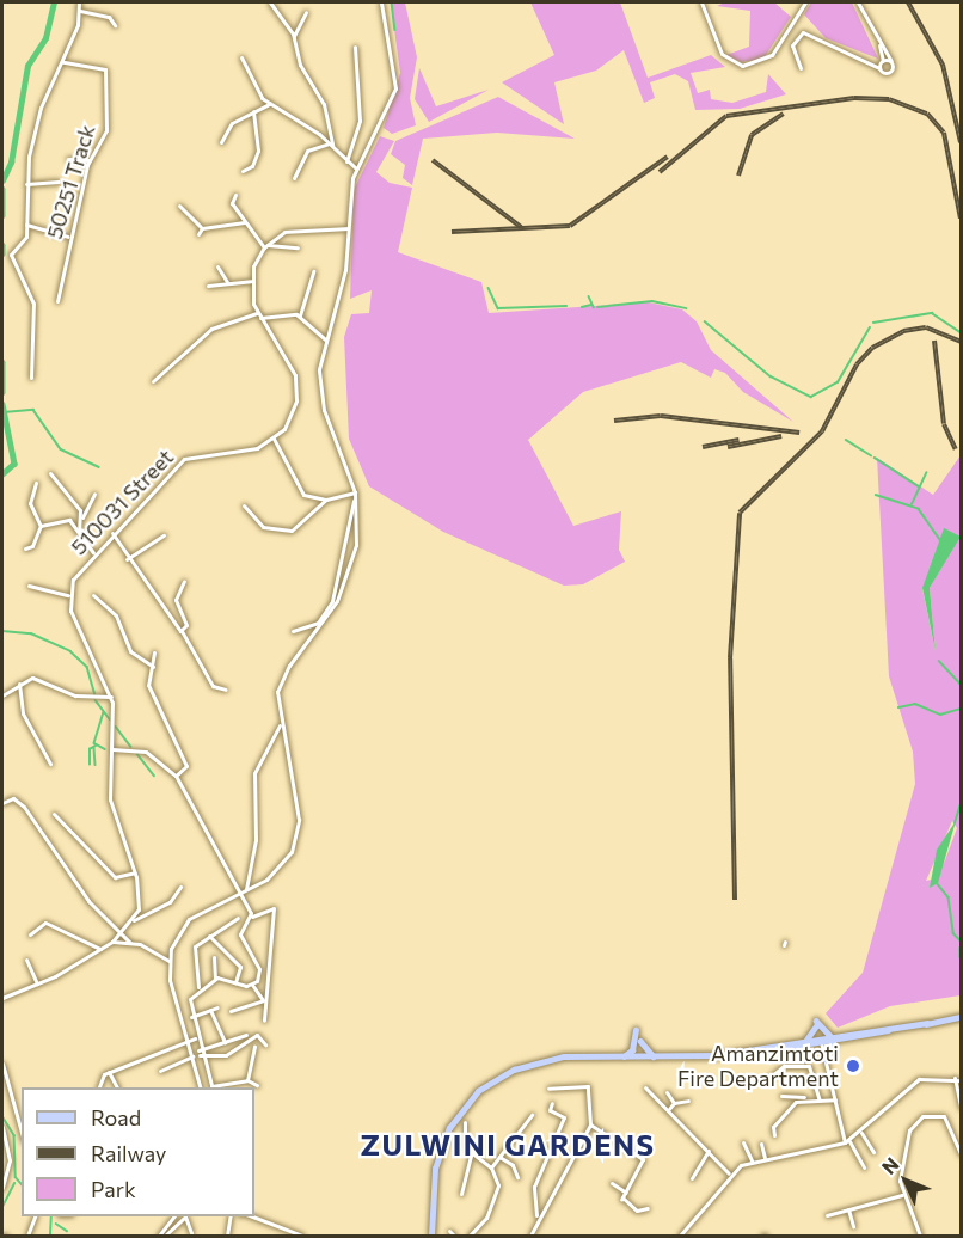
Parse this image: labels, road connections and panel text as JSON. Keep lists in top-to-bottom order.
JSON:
{
  "streets": {
    "street": ["50251 Track", "510031 Street"]
  },
  "districts": ["ZULWINI GARDENS"],
  "places": ["Amanzimtoti Fire Department"],
  "legend": ["Road", "Railway", "Park"],
  "north": "top left"
}
